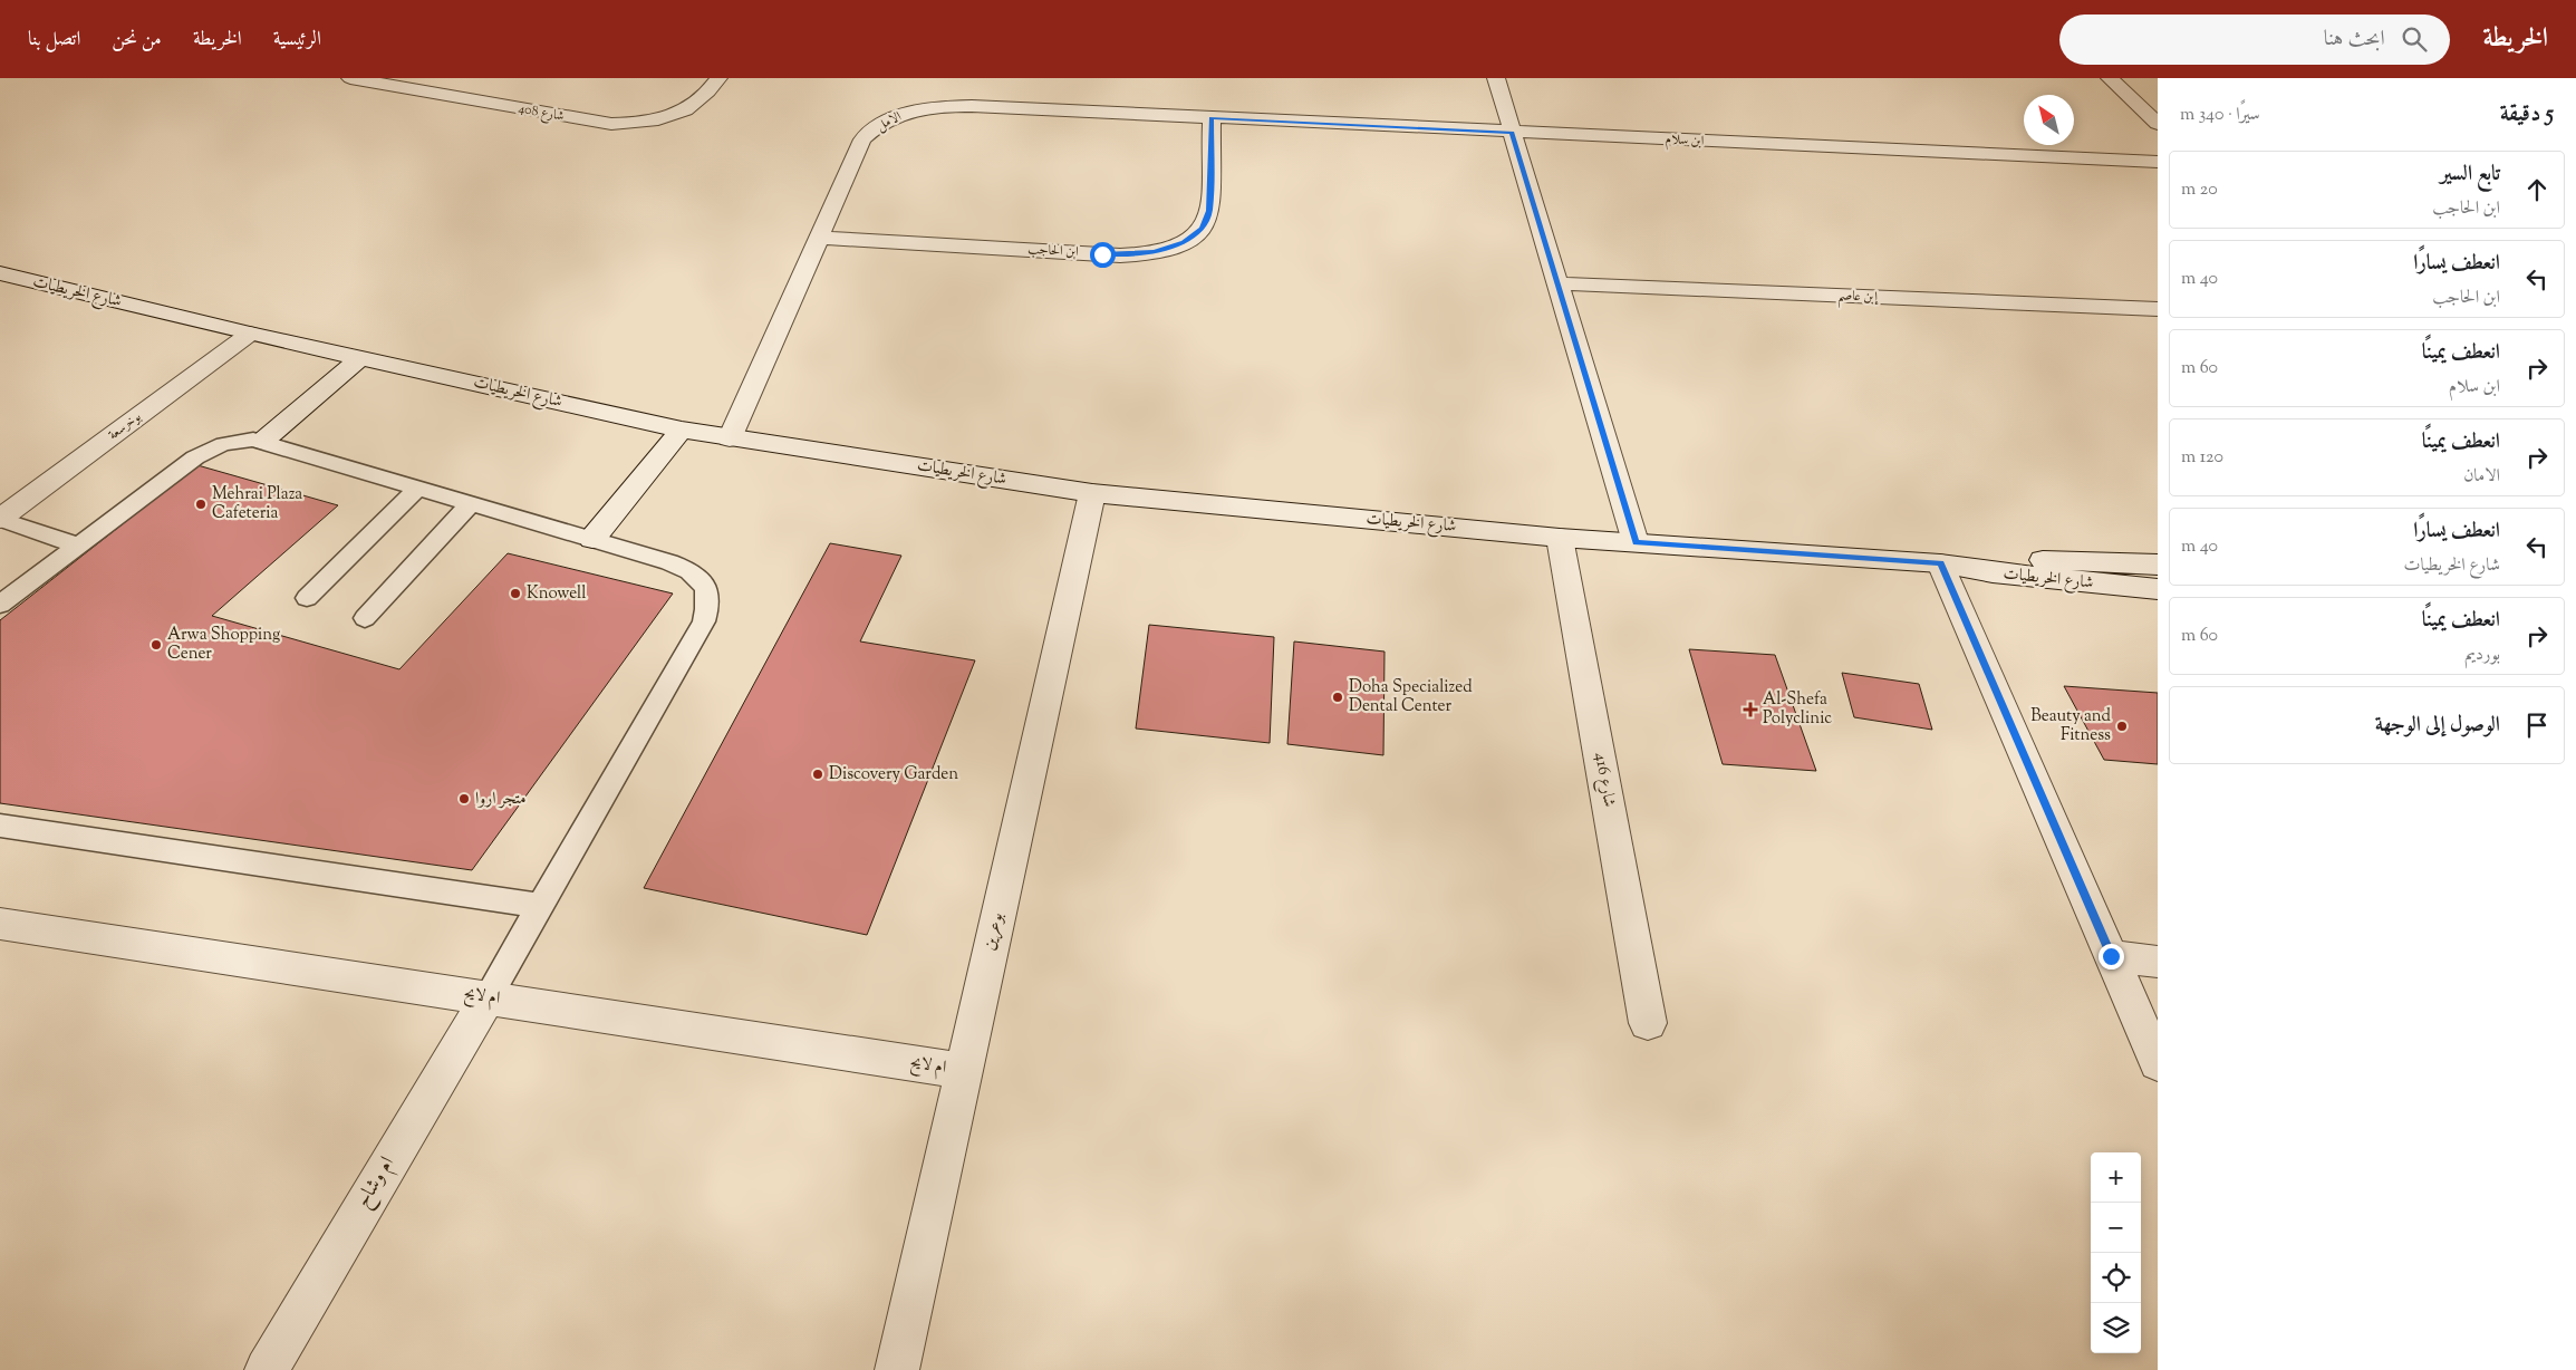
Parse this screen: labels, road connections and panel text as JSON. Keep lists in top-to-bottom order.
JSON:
{
  "streets": {
    "street": [
      "شارع 408",
      "الامل",
      "ابن سلام",
      "ابن الحاجب",
      "شارع الخريطيات",
      "إبن عاصم",
      "بوخرسعة",
      "شارع 416",
      "بوعرين",
      "ام لايح",
      "ام وشاح"
    ]
  },
  "crossings": [
    ["الامل", "ابن سلام"],
    ["الامل", "ابن الحاجب"],
    ["الامل", "شارع الخريطيات"],
    ["ابن سلام", "ابن الحاجب"],
    ["شارع الخريطيات", "بوخرسعة"],
    ["شارع الخريطيات", "شارع 416"],
    ["شارع الخريطيات", "بوعرين"],
    ["بوعرين", "ام لايح"],
    ["ام لايح", "ام وشاح"]
  ],
  "places": {
    "other": [
      "Mehrai Plaza Cafeteria",
      "Knowell",
      "Arwa Shopping Cener",
      "Doha Specialized Dental Center",
      "Beauty and Fitness",
      "Discovery Garden",
      "متجر اروا"
    ],
    "health": ["Al-Shefa Polyclinic"]
  },
  "north": "top left",
  "page": {
    "header": "الخريطة",
    "search": "ابحث هنا",
    "nav": [
      "الرئيسية",
      "الخريطة",
      "من نحن",
      "اتصل بنا"
    ],
    "heading": ["5 دقيقة", "سيرًا · 340 m"],
    "list": [
      ["تابع السير", "ابن الحاجب", "20 m"],
      ["انعطف يسارًا", "ابن الحاجب", "40 m"],
      ["انعطف يمينًا", "ابن سلام", "60 m"],
      ["انعطف يمينًا", "الامان", "120 m"],
      ["انعطف يسارًا", "شارع الخريطيات", "40 m"],
      ["انعطف يمينًا", "بورديم", "60 m"],
      "الوصول إلى الوجهة"
    ],
    "map_buttons": ["+", "−"]
  }
}
